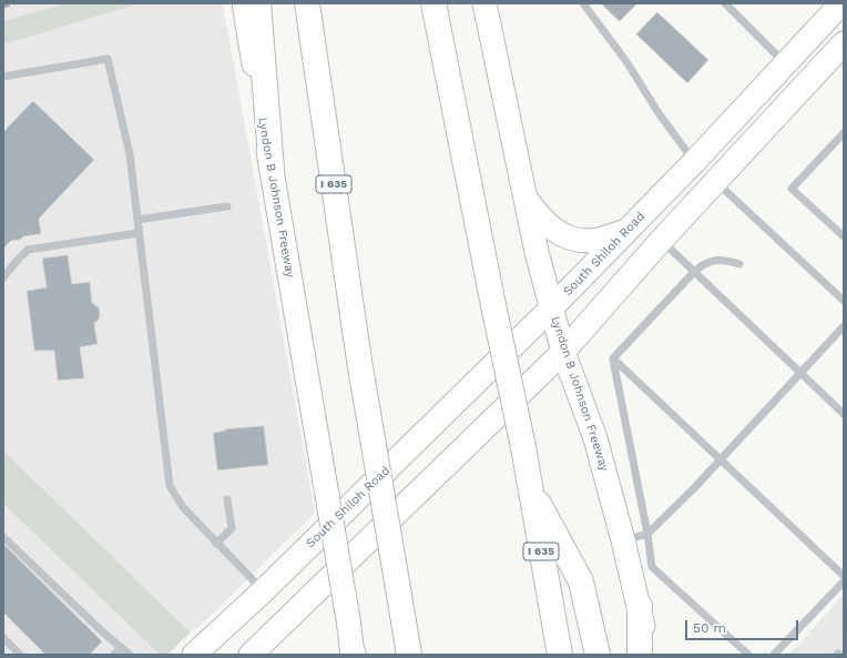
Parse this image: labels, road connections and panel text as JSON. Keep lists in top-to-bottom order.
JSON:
{
  "streets": {
    "highway": ["I 635"],
    "main road": ["Lyndon B Johnson Freeway", "South Shiloh Road"]
  },
  "crossings": [
    ["Lyndon B Johnson Freeway", "South Shiloh Road"]
  ],
  "scale_bar": "50 m"
}
